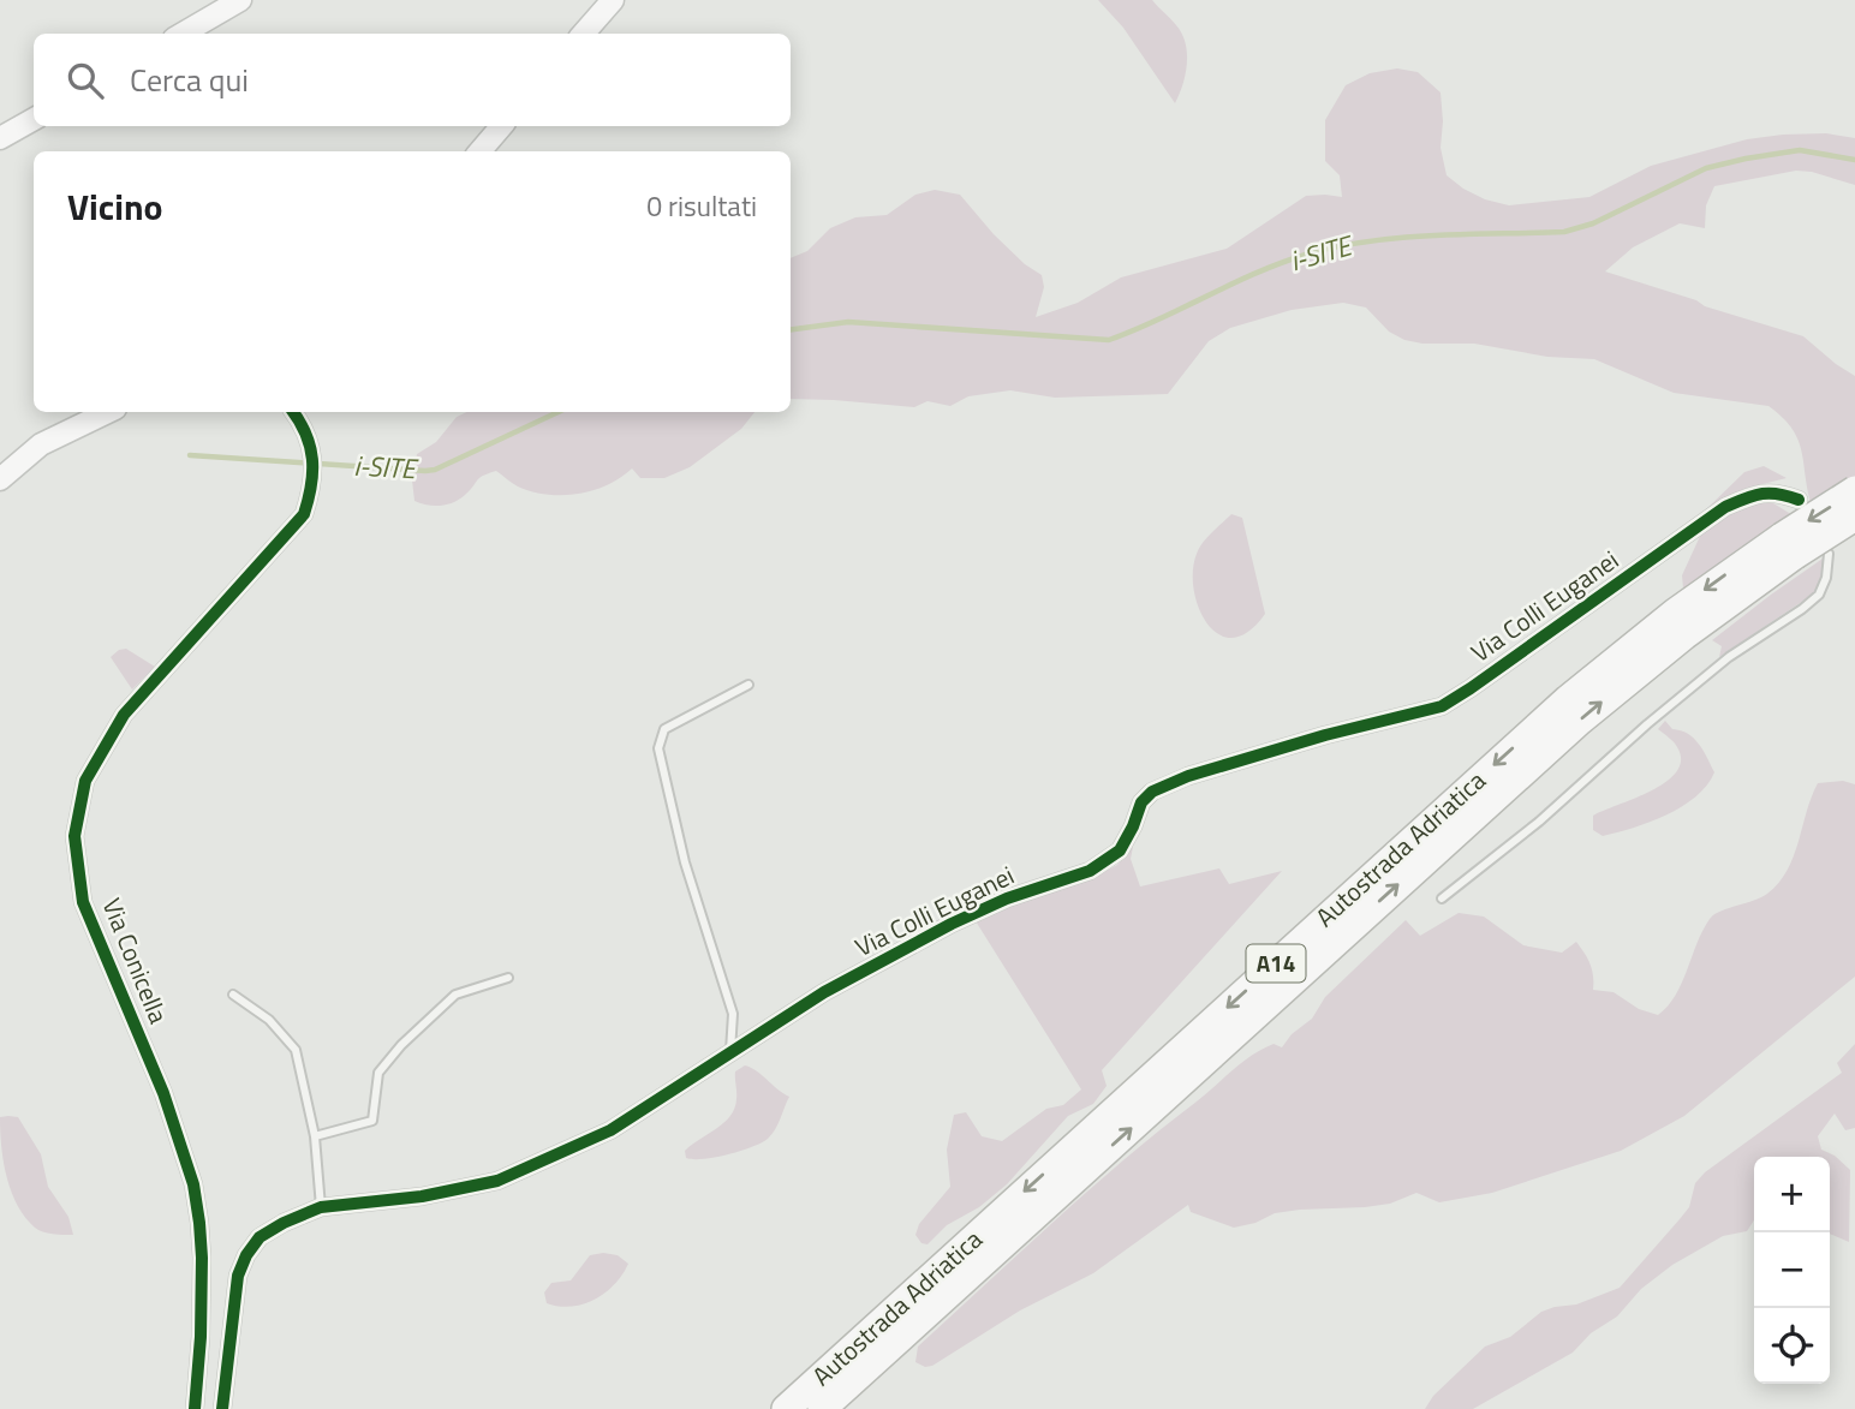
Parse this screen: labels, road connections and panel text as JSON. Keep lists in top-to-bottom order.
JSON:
{
  "streets": {
    "highway": ["Autostrada Adriatica", "A14"],
    "street": ["Via Colli Euganei", "Via Conicella"]
  },
  "water": ["i-SITE"],
  "page": {
    "search": "Cerca qui",
    "heading": ["Vicino", "0 risultati"],
    "map_buttons": ["+", "−"]
  }
}
